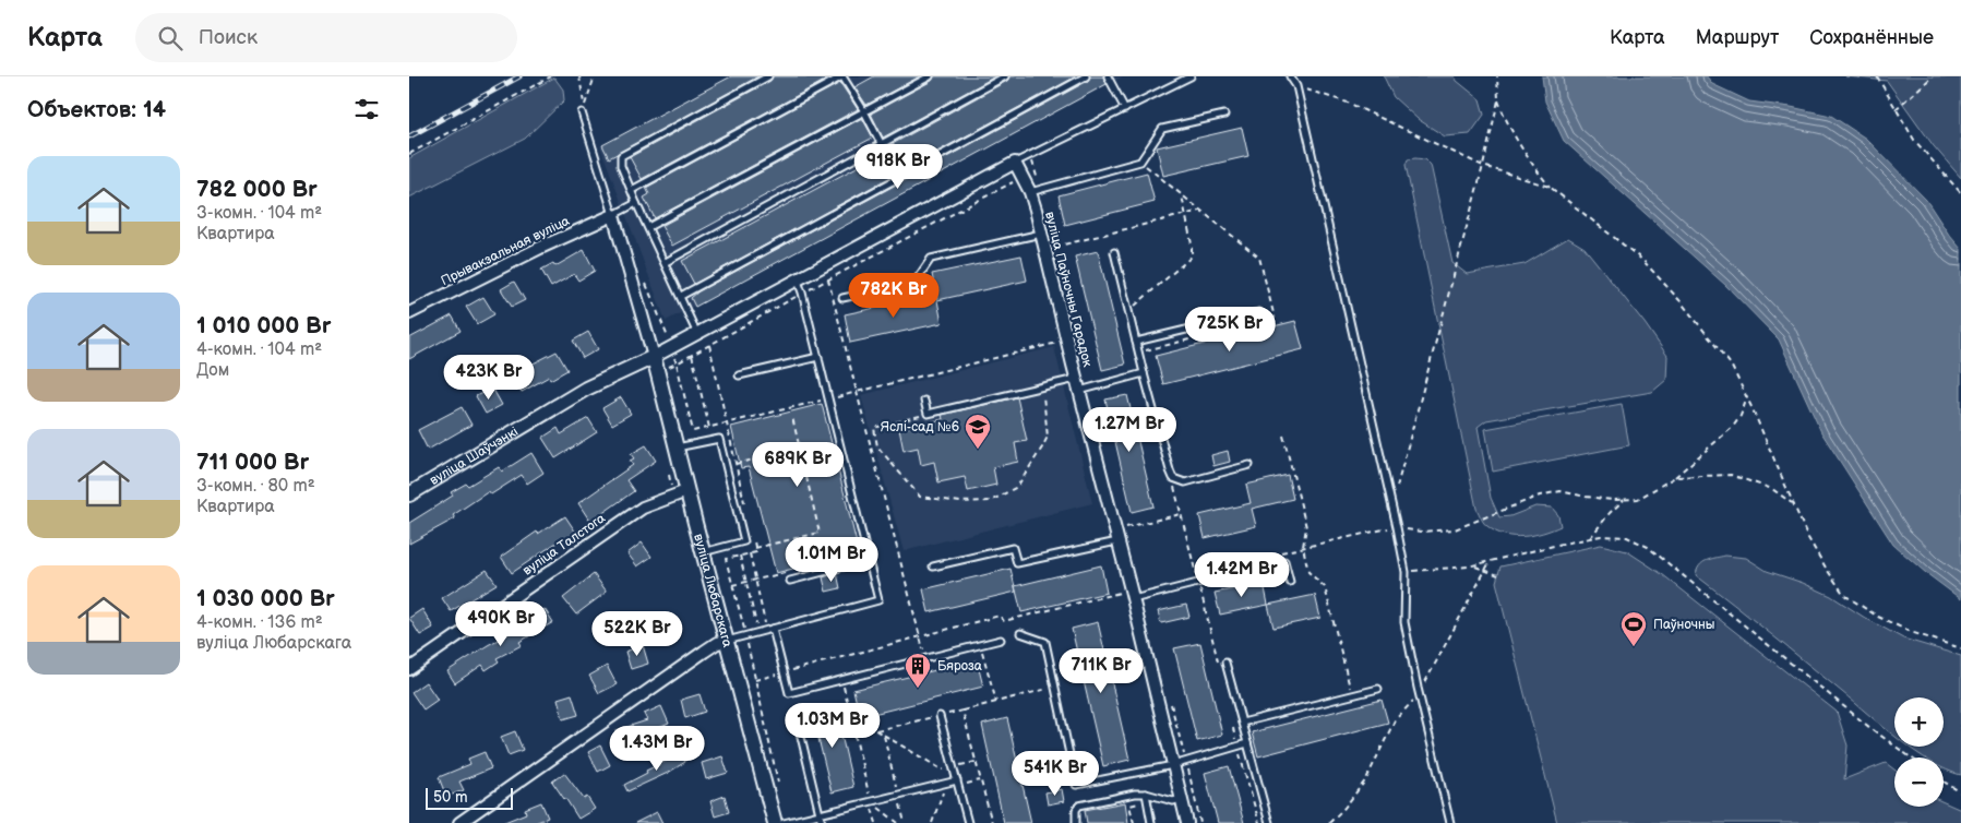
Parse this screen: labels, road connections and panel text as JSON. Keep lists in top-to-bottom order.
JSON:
{
  "streets": {
    "street": [
      "Прывакзальная вуліца",
      "вуліца Паўночны Гарадок",
      "вуліца Шаўчэнкі",
      "вуліца Талстога",
      "вуліца Любарскага"
    ]
  },
  "crossings": [
    ["вуліца Шаўчэнкі", "вуліца Любарскага"],
    ["вуліца Талстога", "вуліца Любарскага"]
  ],
  "places": {
    "school or university": ["Яслі-сад №6"],
    "sports": ["Паўночны"],
    "building": ["Бяроза"]
  },
  "scale_bar": "50 m",
  "page": {
    "header": "Карта",
    "search": "Поиск",
    "nav": ["Карта", "Маршрут", "Сохранённые"],
    "heading": "Объектов: 14",
    "list": [
      {
        "name": "782 000 Br",
        "note": "3-комн. · 104 m² · Квартира"
      },
      {
        "name": "1 010 000 Br",
        "note": "4-комн. · 104 m² · Дом"
      },
      {
        "name": "711 000 Br",
        "note": "3-комн. · 80 m² · Квартира"
      },
      {
        "name": "1 030 000 Br",
        "note": "4-комн. · 136 m² · вуліца Любарскага"
      }
    ],
    "price": [
      "918K Br",
      "782K Br",
      "725K Br",
      "423K Br",
      "1.27M Br",
      "689K Br",
      "1.01M Br",
      "1.42M Br",
      "490K Br",
      "522K Br",
      "711K Br",
      "1.03M Br",
      "1.43M Br",
      "541K Br"
    ],
    "map_buttons": ["+", "−"],
    "scale": "50 m"
  }
}
